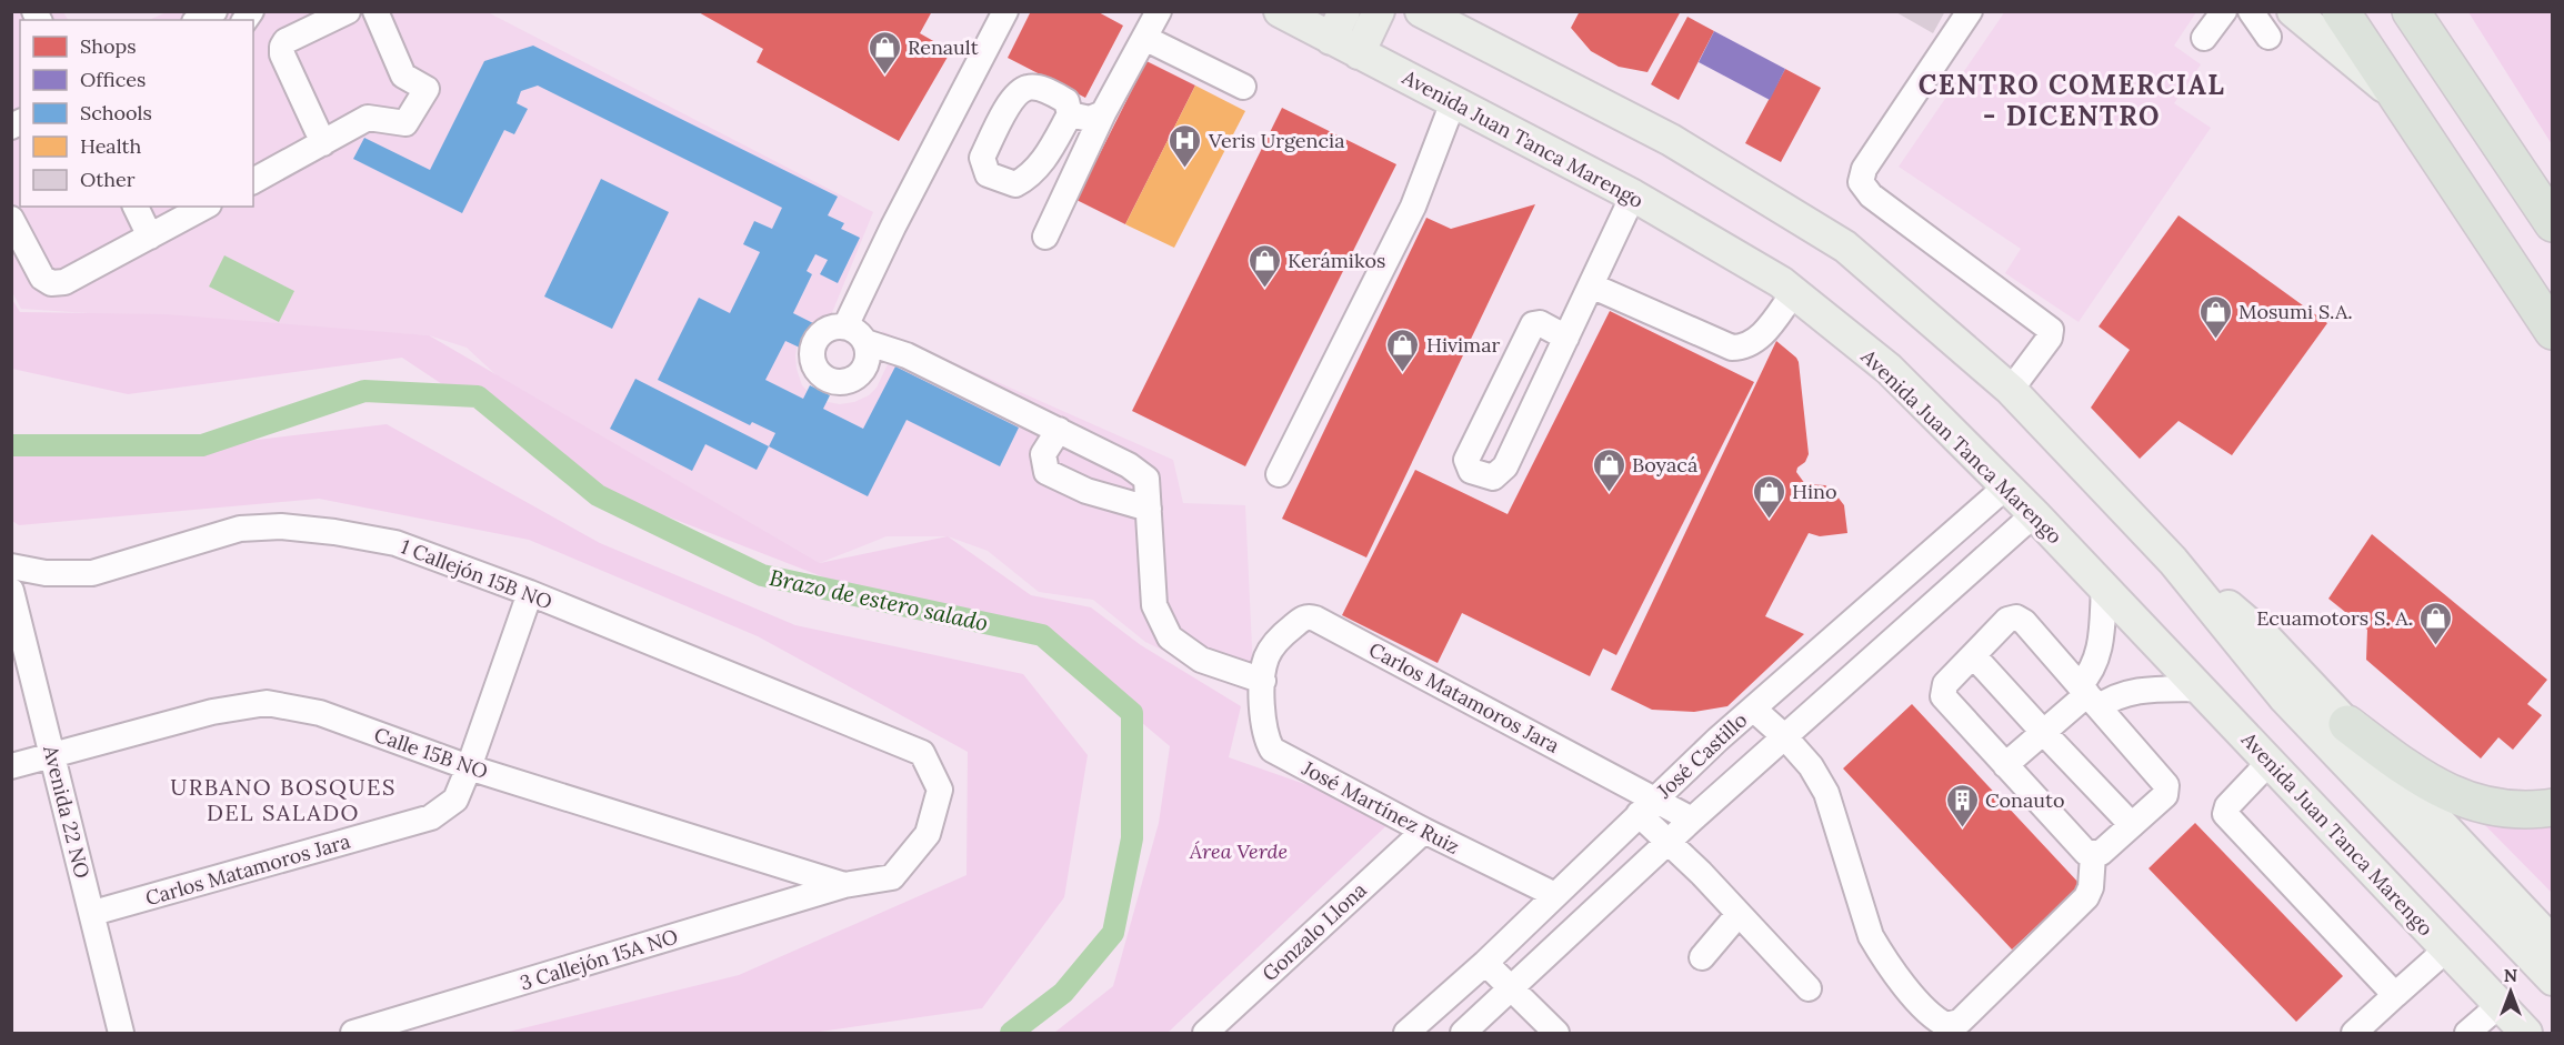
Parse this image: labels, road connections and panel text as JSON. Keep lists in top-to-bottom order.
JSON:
{
  "streets": {
    "main road": ["Avenida Juan Tanca Marengo"],
    "street": [
      "1 Callejón 15B NO",
      "Carlos Matamoros Jara",
      "Calle 15B NO",
      "José Castillo",
      "José Martínez Ruiz",
      "Avenida 22 NO",
      "Gonzalo Llona",
      "3 Callejón 15A NO"
    ]
  },
  "crossings": [
    ["Avenida Juan Tanca Marengo", "José Castillo"],
    ["1 Callejón 15B NO", "Carlos Matamoros Jara"],
    ["1 Callejón 15B NO", "3 Callejón 15A NO"],
    ["Carlos Matamoros Jara", "Calle 15B NO"],
    ["Carlos Matamoros Jara", "José Castillo"],
    ["Carlos Matamoros Jara", "José Martínez Ruiz"],
    ["Carlos Matamoros Jara", "Avenida 22 NO"],
    ["Calle 15B NO", "Avenida 22 NO"],
    ["Calle 15B NO", "3 Callejón 15A NO"],
    ["José Castillo", "José Martínez Ruiz"],
    ["José Martínez Ruiz", "Gonzalo Llona"]
  ],
  "districts": ["CENTRO COMERCIAL - DICENTRO", "URBANO BOSQUES DEL SALADO"],
  "water": ["Brazo de estero salado"],
  "parks": ["Área Verde"],
  "places": {
    "shop": [
      "Renault",
      "Kerámikos",
      "Mosumi S.A.",
      "Hivimar",
      "Boyacá",
      "Hino",
      "Ecuamotors S. A."
    ],
    "hospital": ["Veris Urgencia"],
    "building": ["Conauto"]
  },
  "legend": [
    "Shops",
    "Offices",
    "Schools",
    "Health",
    "Other"
  ],
  "north": "top"
}
